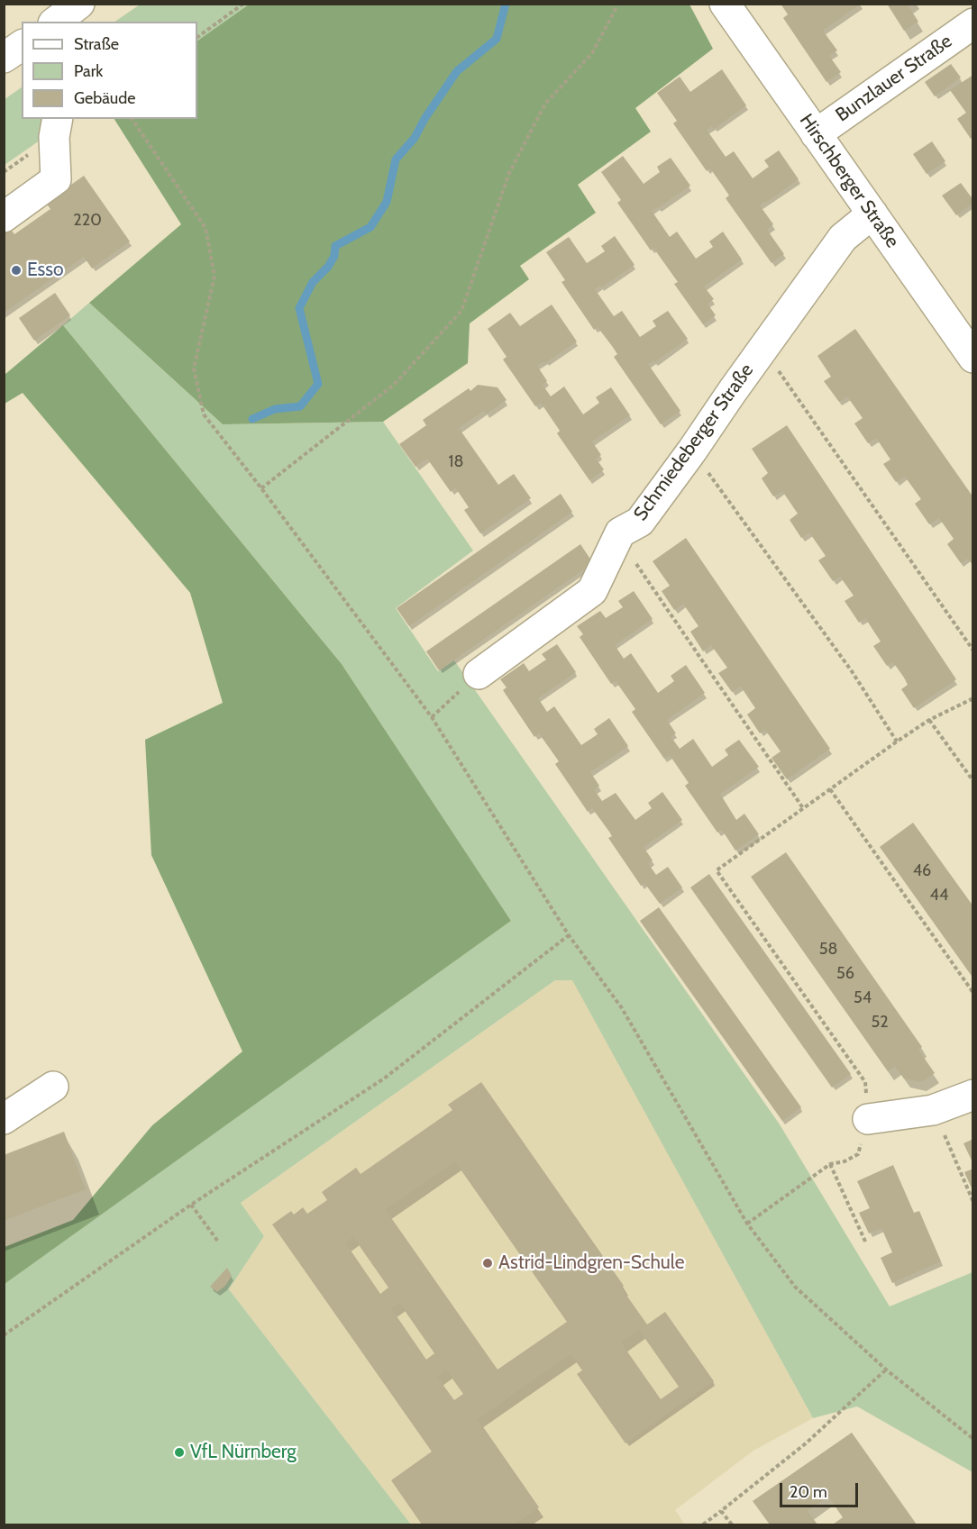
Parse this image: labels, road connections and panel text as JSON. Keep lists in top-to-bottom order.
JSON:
{
  "streets": {
    "street": ["Bunzlauer Straße", "Hirschberger Straße", "Schmiedeberger Straße"]
  },
  "crossings": [
    ["Bunzlauer Straße", "Hirschberger Straße"],
    ["Hirschberger Straße", "Schmiedeberger Straße"]
  ],
  "places": ["Esso", "Astrid-Lindgren-Schule", "VfL Nürnberg"],
  "house_numbers": [
    "220",
    "18",
    "46",
    "44",
    "58",
    "56",
    "54",
    "52"
  ],
  "legend": ["Straße", "Park", "Gebäude"],
  "scale_bar": "20 m"
}
